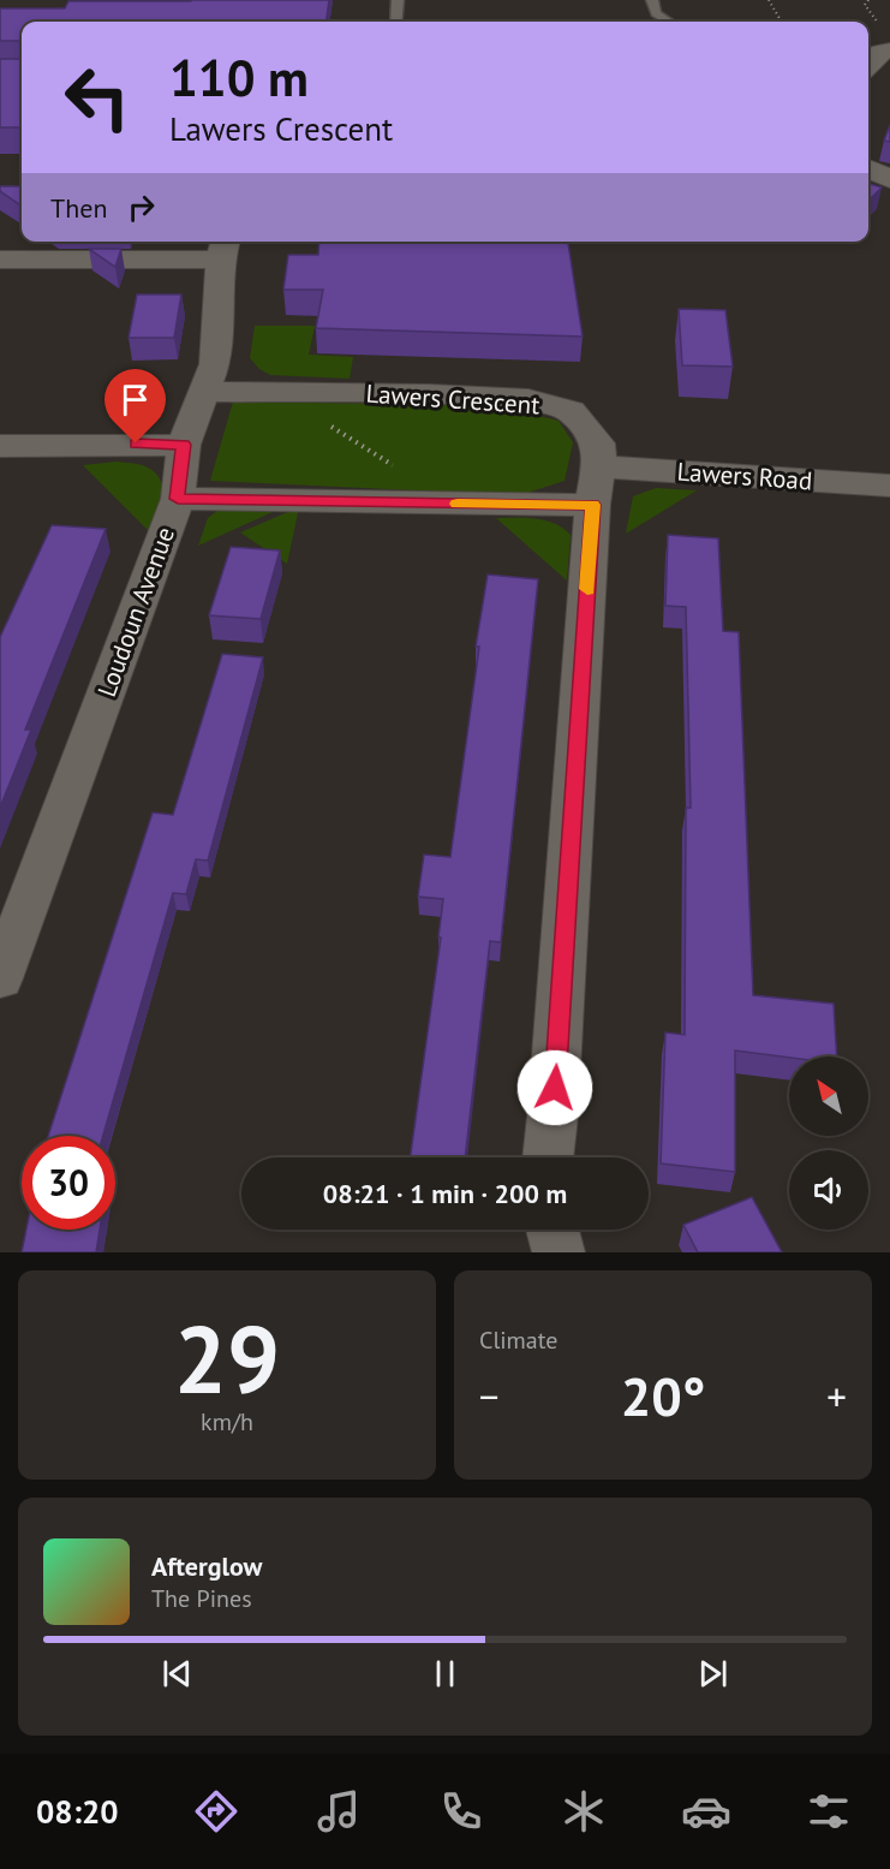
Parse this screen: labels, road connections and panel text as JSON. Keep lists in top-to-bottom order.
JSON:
{
  "streets": {
    "street": ["Lawers Crescent", "Lawers Road", "Loudoun Avenue"]
  },
  "crossings": [
    ["Lawers Crescent", "Lawers Road"],
    ["Lawers Crescent", "Loudoun Avenue"]
  ],
  "north": "top left",
  "page": {
    "turn": ["110 m", "Lawers Crescent"],
    "then": "Then",
    "limit": "30",
    "trip": "08:21 · 1 min · 200 m",
    "tile": [
      ["29", "km/h"],
      "Climate"
    ],
    "heat": ["−", "20°", "+"],
    "song": ["Afterglow", "The Pines"],
    "tabs": "08:20"
  }
}
